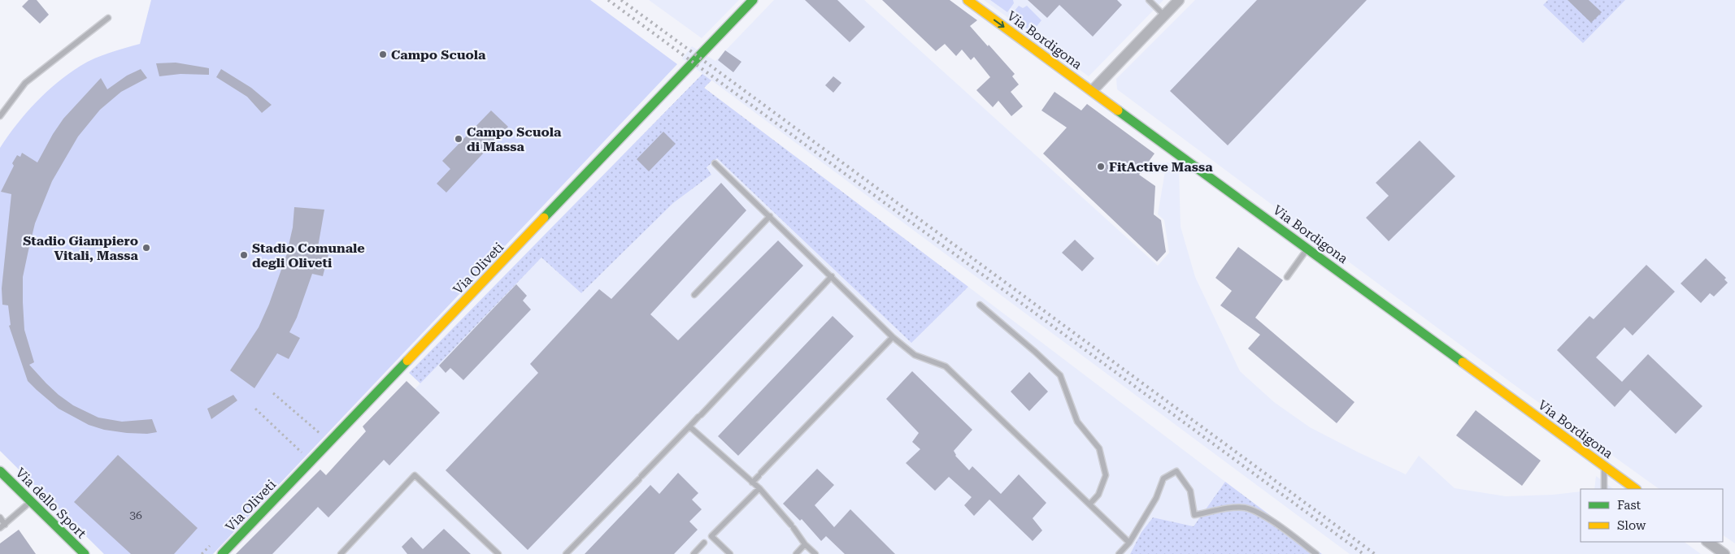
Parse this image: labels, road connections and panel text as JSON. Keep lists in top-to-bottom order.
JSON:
{
  "streets": {
    "street": ["Via Bordigona", "Via Oliveti", "Via dello Sport"]
  },
  "places": [
    "Campo Scuola",
    "Campo Scuola di Massa",
    "FitActive Massa",
    "Stadio Giampiero Vitali, Massa",
    "Stadio Comunale degli Oliveti"
  ],
  "house_numbers": ["36"],
  "legend": ["Fast", "Slow"]
}
